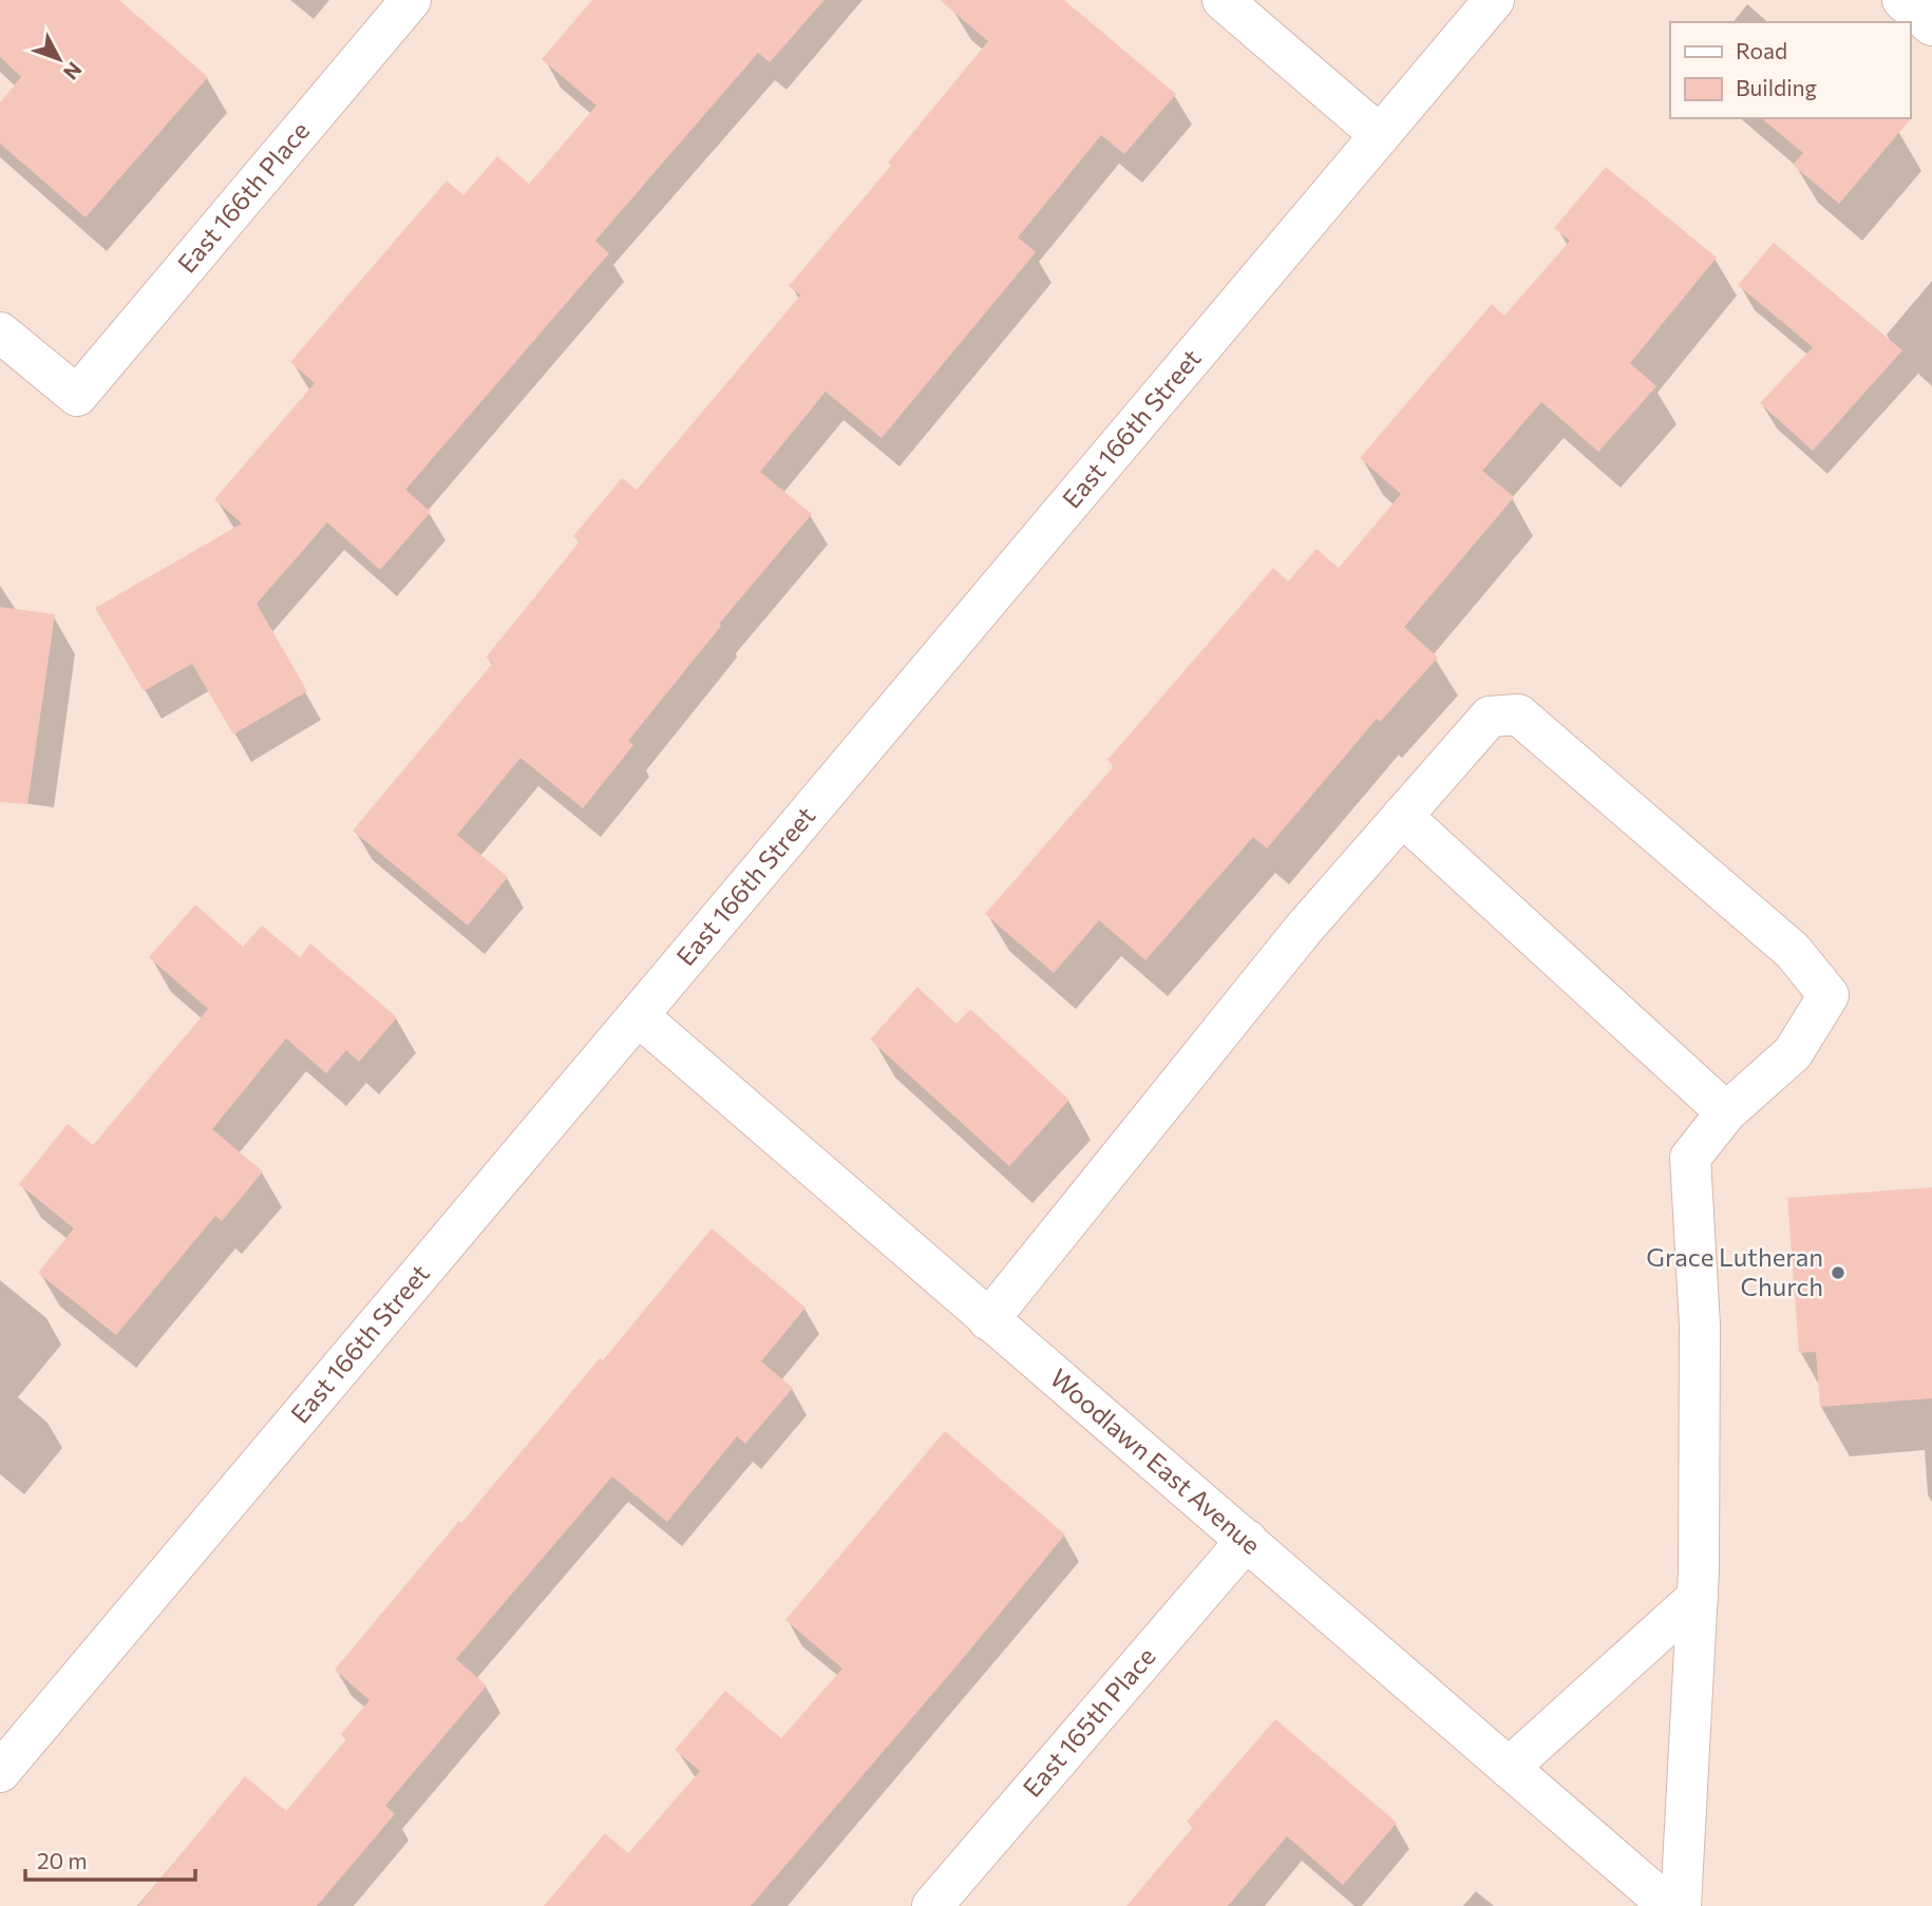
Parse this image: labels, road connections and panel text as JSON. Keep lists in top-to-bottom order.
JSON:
{
  "streets": {
    "street": [
      "East 166th Place",
      "East 166th Street",
      "Woodlawn East Avenue",
      "East 165th Place"
    ]
  },
  "crossings": [
    ["East 166th Street", "Woodlawn East Avenue"],
    ["Woodlawn East Avenue", "East 165th Place"]
  ],
  "places": ["Grace Lutheran Church"],
  "legend": ["Road", "Building"],
  "scale_bar": "20 m",
  "north": "bottom right"
}
